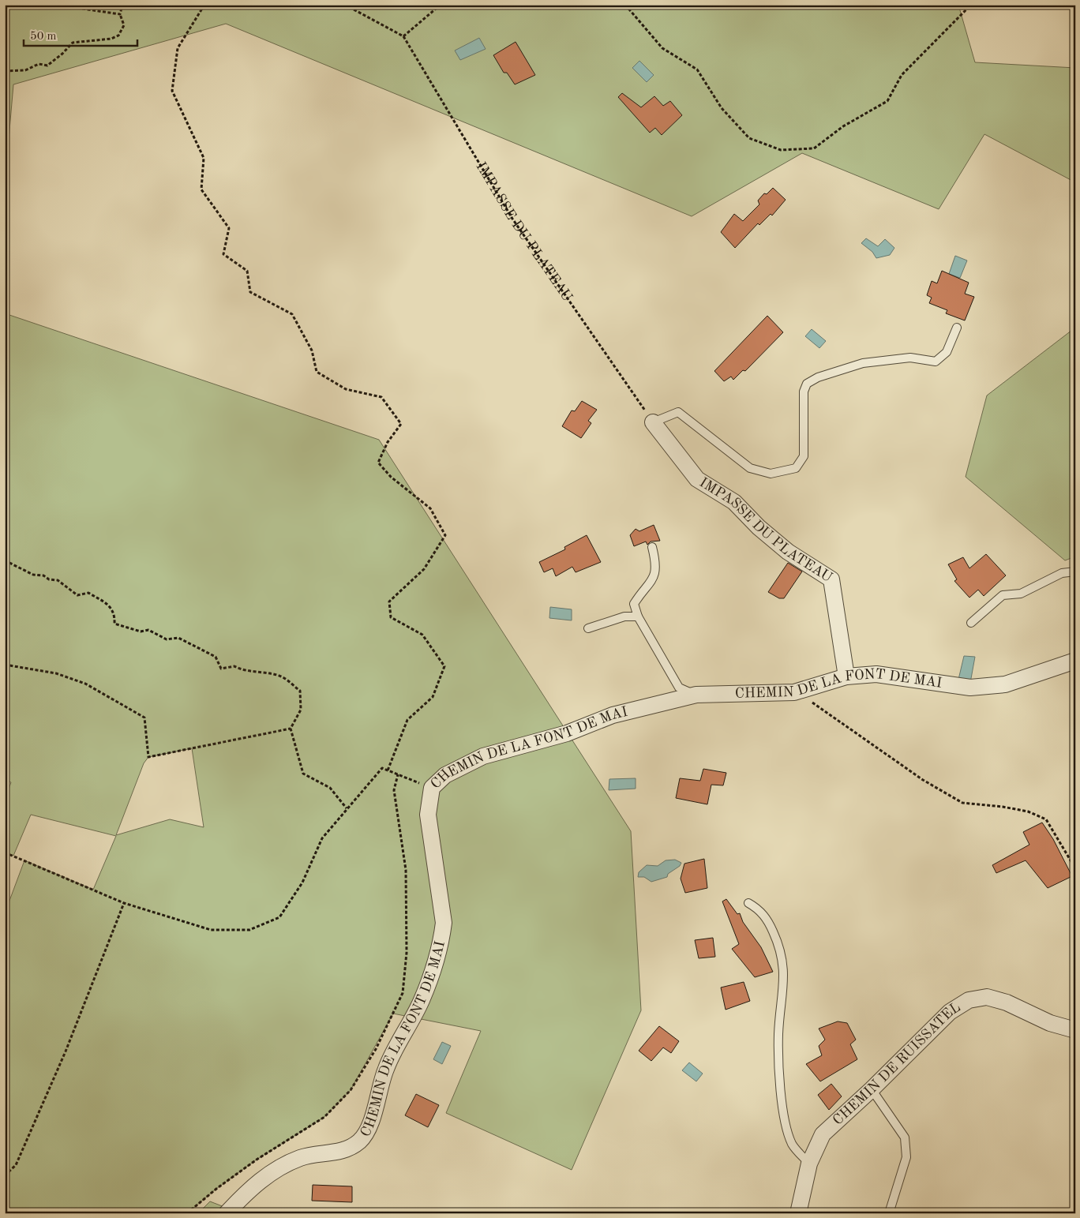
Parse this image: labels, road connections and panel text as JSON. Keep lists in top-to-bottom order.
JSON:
{
  "streets": {
    "street": ["IMPASSE DU PLATEAU", "CHEMIN DE LA FONT DE MAI", "CHEMIN DE RUISSATEL"]
  },
  "crossings": [
    ["IMPASSE DU PLATEAU", "CHEMIN DE LA FONT DE MAI"]
  ],
  "scale_bar": "50 m"
}
